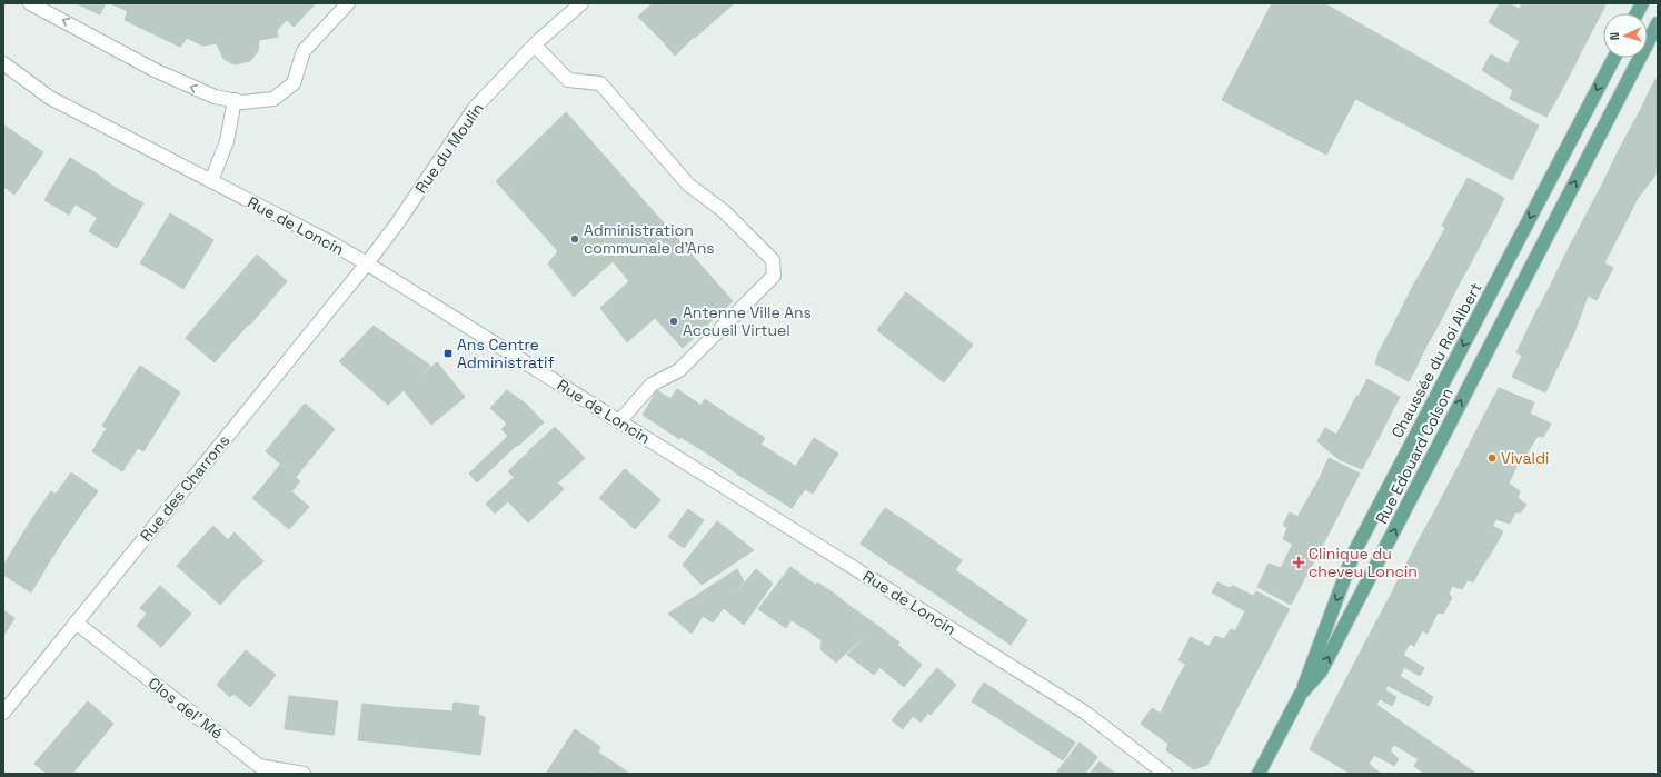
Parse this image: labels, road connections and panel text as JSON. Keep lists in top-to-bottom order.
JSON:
{
  "streets": {
    "main road": ["Chaussée du Roi Albert", "Rue Edouard Colson"],
    "street": [
      "Rue du Moulin",
      "Rue de Loncin",
      "Rue des Charrons",
      "Clos del' Mé"
    ]
  },
  "crossings": [
    ["Rue du Moulin", "Rue de Loncin"],
    ["Rue du Moulin", "Rue des Charrons"],
    ["Rue de Loncin", "Rue des Charrons"],
    ["Chaussée du Roi Albert", "Rue Edouard Colson"],
    ["Rue des Charrons", "Clos del' Mé"]
  ],
  "one_way": ["Chaussée du Roi Albert", "Rue Edouard Colson"],
  "places": {
    "other": ["Administration communale d'Ans", "Antenne Ville Ans Accueil Virtuel", "Vivaldi"],
    "transit": ["Ans Centre Administratif"],
    "health": ["Clinique du cheveu Loncin"]
  },
  "north": "left"
}
